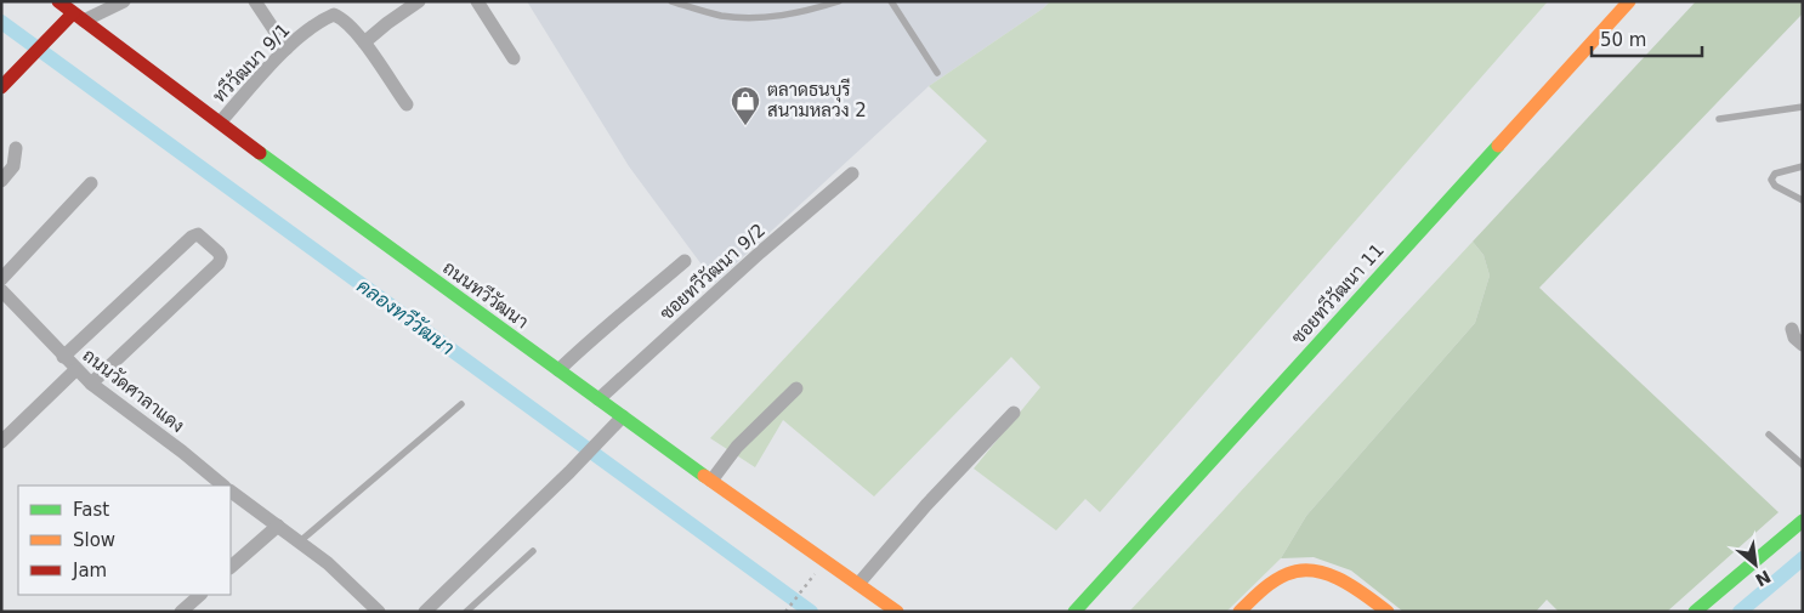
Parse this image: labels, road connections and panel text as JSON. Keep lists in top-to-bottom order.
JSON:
{
  "streets": {
    "main road": ["ซอยทวีวัฒนา 11", "ถนนทวีวัฒนา"],
    "street": ["ทวีวัฒนา 9/1", "ซอยทวีวัฒนา 9/2", "ถนนวัดศาลาแดง"]
  },
  "crossings": [
    ["ทวีวัฒนา 9/1", "ถนนทวีวัฒนา"],
    ["ซอยทวีวัฒนา 9/2", "ถนนทวีวัฒนา"]
  ],
  "water": ["คลองทวีวัฒนา"],
  "places": {
    "shop": ["ตลาดธนบุรี สนามหลวง 2"]
  },
  "legend": ["Fast", "Slow", "Jam"],
  "scale_bar": "50 m",
  "north": "bottom right"
}
